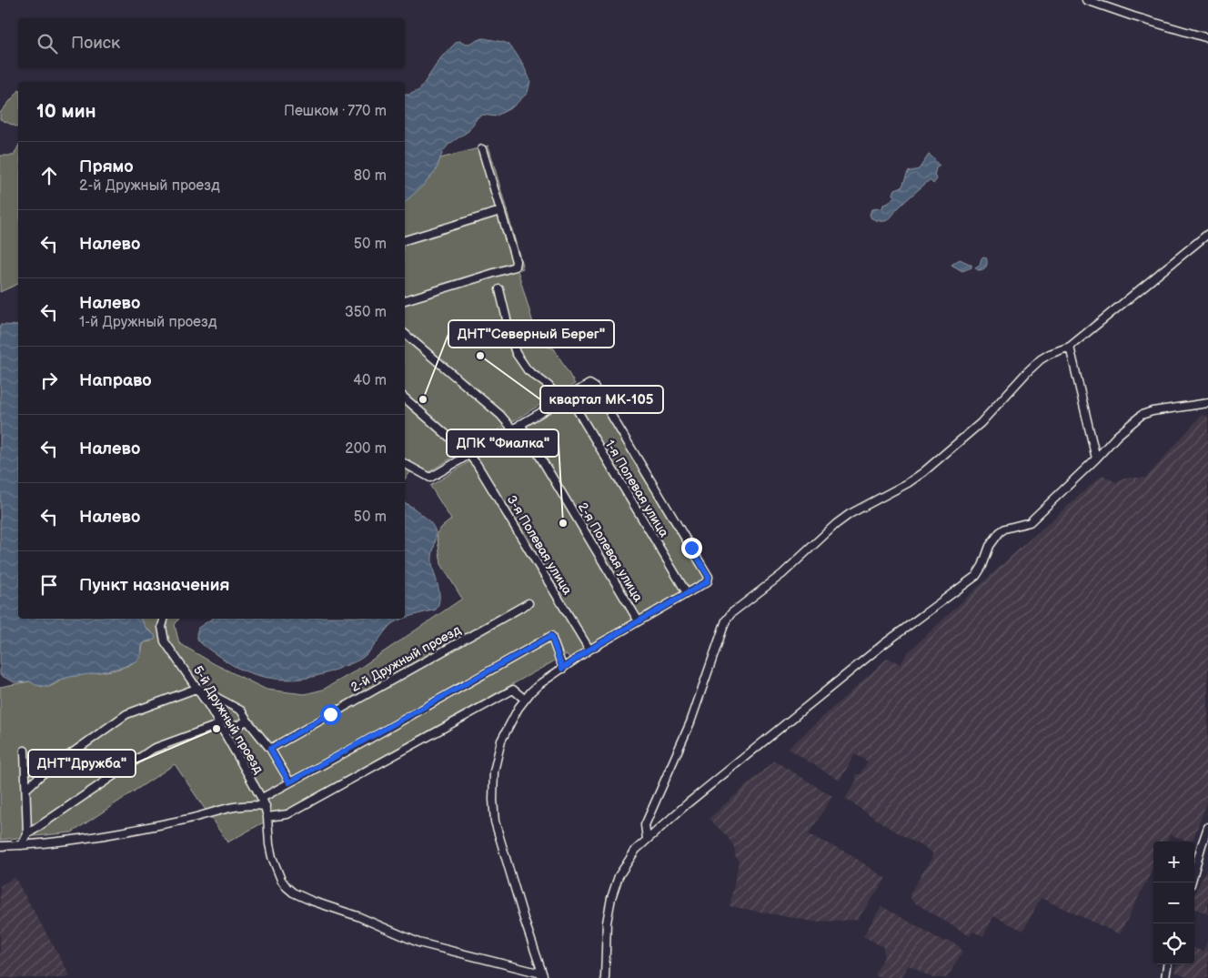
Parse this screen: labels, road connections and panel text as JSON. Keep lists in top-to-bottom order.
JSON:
{
  "streets": {
    "street": [
      "1-я Полевая улица",
      "3-я Полевая улица",
      "2-я Полевая улица",
      "2-й Дружный проезд",
      "5-й Дружный проезд"
    ]
  },
  "places": [
    "квартал МК-105",
    "ДНТ\"Северный Берег\"",
    "ДПК \"Фиалка\"",
    "ДНТ\"Дружба\""
  ],
  "page": {
    "search": "Поиск",
    "heading": ["10 мин", "Пешком · 770 m"],
    "list": [
      ["Прямо", "2-й Дружный проезд", "80 m"],
      ["Налево", "50 m"],
      ["Налево", "1-й Дружный проезд", "350 m"],
      ["Направо", "40 m"],
      ["Налево", "200 m"],
      ["Налево", "50 m"],
      "Пункт назначения"
    ],
    "map_buttons": ["+", "−"]
  }
}
